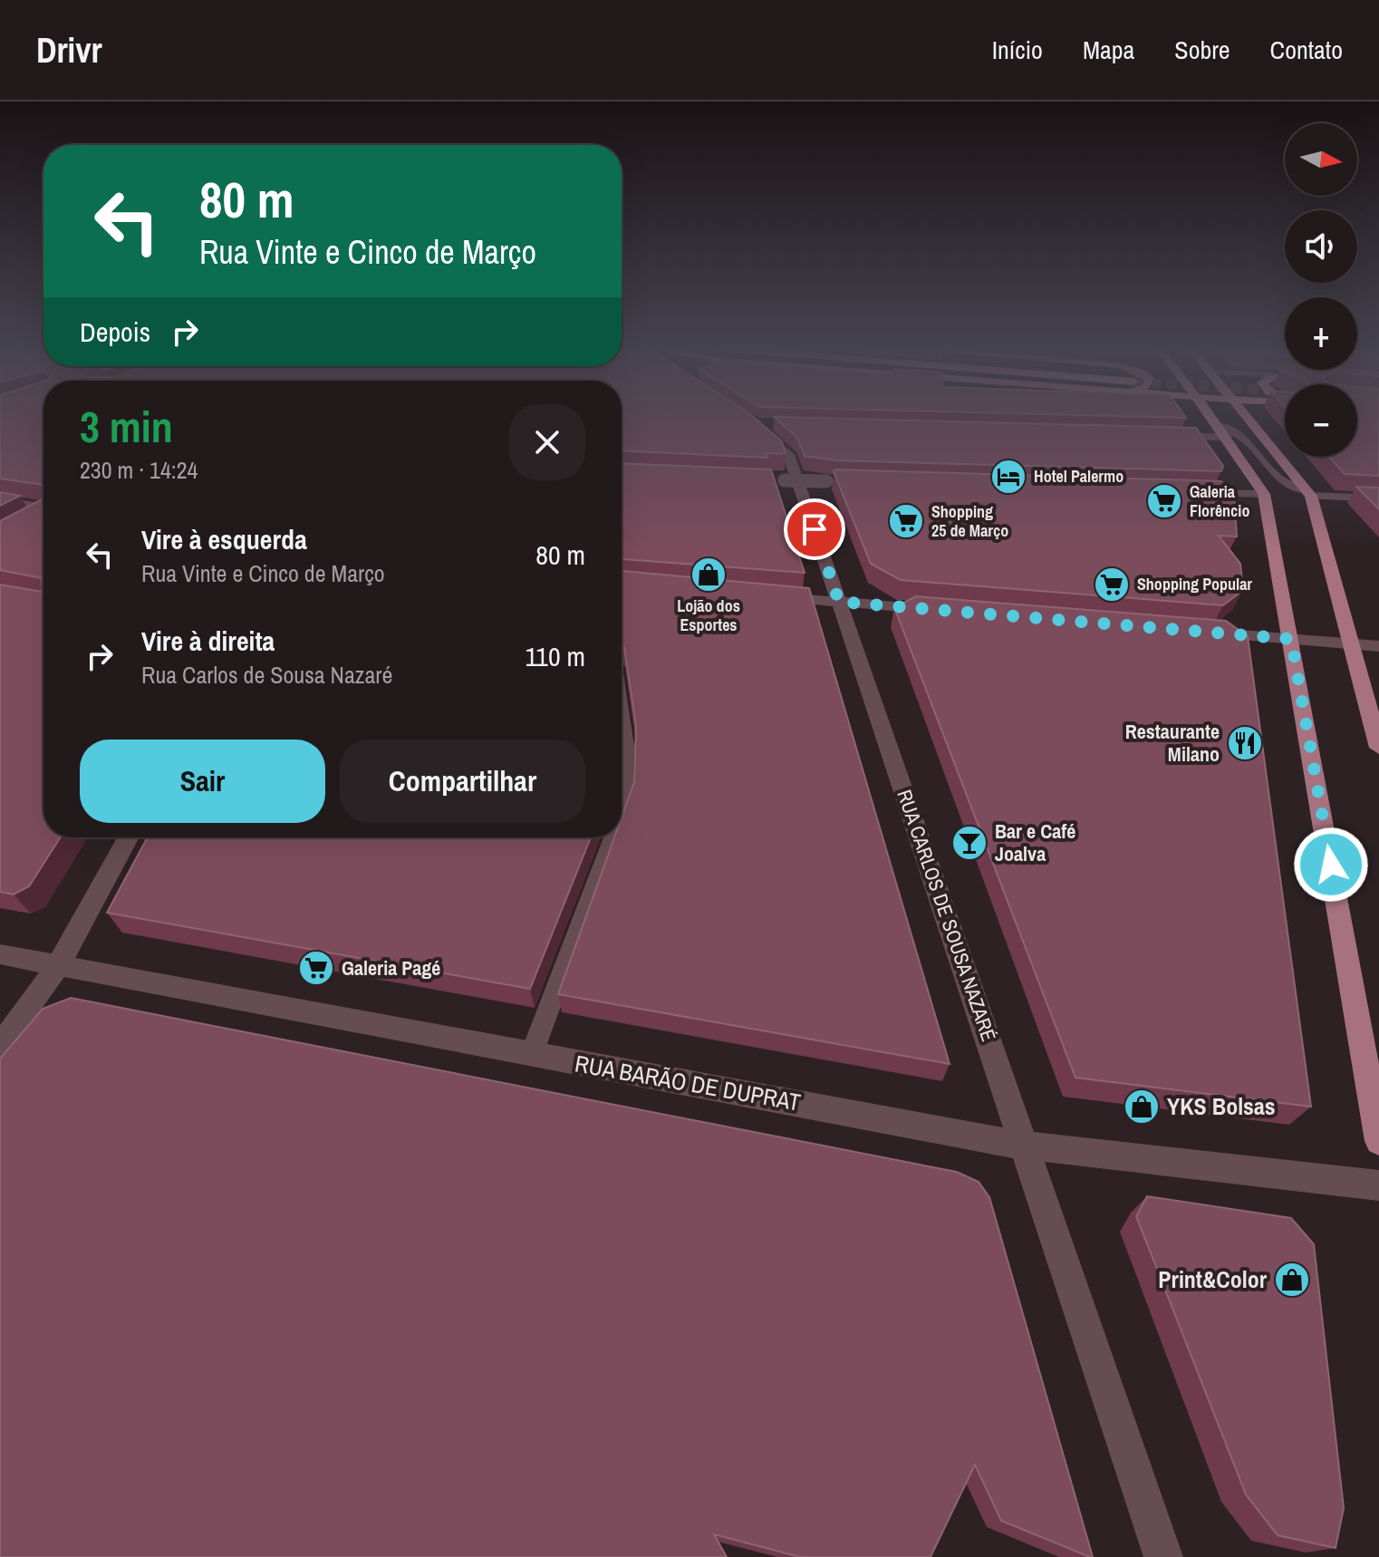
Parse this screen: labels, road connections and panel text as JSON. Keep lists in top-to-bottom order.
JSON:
{
  "streets": {
    "street": ["RUA CARLOS DE SOUSA NAZARÉ", "RUA BARÃO DE DUPRAT"]
  },
  "crossings": [
    ["RUA CARLOS DE SOUSA NAZARÉ", "RUA BARÃO DE DUPRAT"]
  ],
  "places": {
    "hotel": ["Hotel Palermo"],
    "supermarket": [
      "Galeria Florêncio",
      "Shopping 25 de Março",
      "Shopping Popular",
      "Galeria Pagé"
    ],
    "shop": ["Lojão dos Esportes", "YKS Bolsas", "Print&Color"],
    "restaurant": ["Restaurante Milano"],
    "bar": ["Bar e Café Joalva"]
  },
  "north": "right",
  "page": {
    "header": "Drivr",
    "nav": [
      "Início",
      "Mapa",
      "Sobre",
      "Contato"
    ],
    "map_buttons": ["+", "−"],
    "turn": ["80 m", "Rua Vinte e Cinco de Março"],
    "then": "Depois",
    "heading": ["3 min", "230 m · 14:24"],
    "list": [
      {
        "name": "Vire à esquerda",
        "note": "Rua Vinte e Cinco de Março",
        "value": "80 m"
      },
      {
        "name": "Vire à direita",
        "note": "Rua Carlos de Sousa Nazaré",
        "value": "110 m"
      }
    ],
    "buttons": ["Sair", "Compartilhar"]
  }
}
